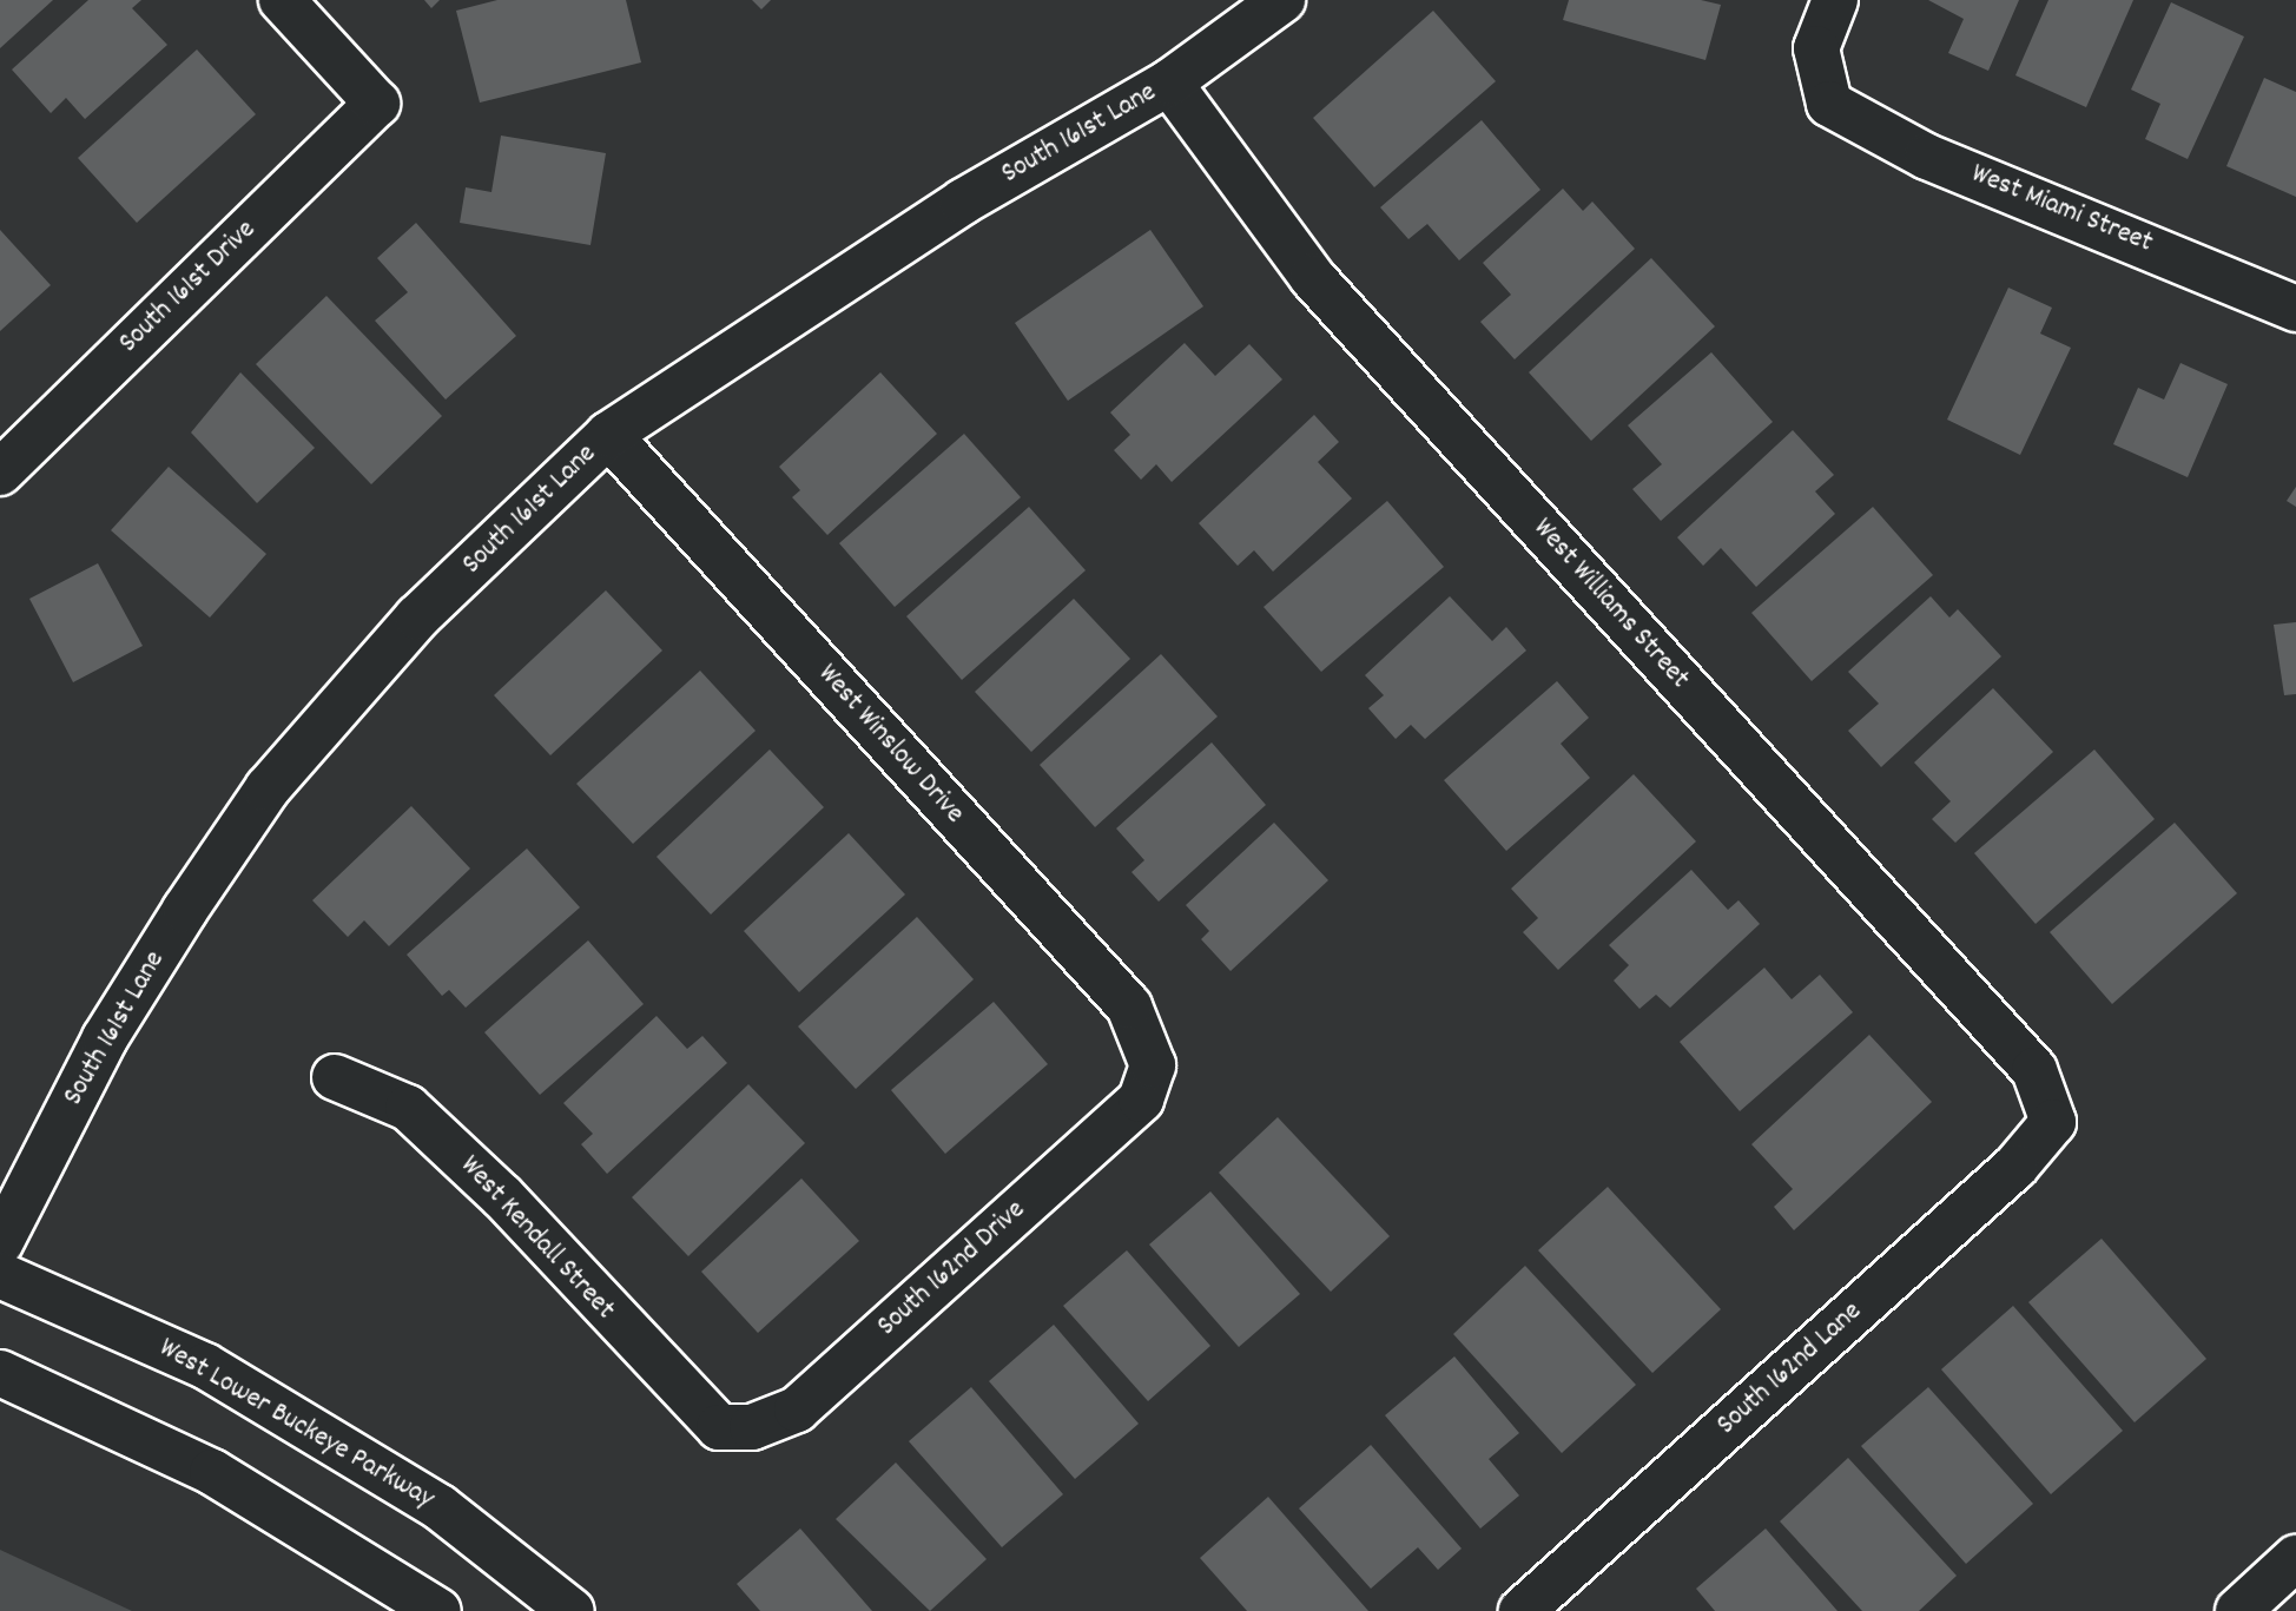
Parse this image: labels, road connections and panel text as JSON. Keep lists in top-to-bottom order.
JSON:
{
  "streets": {
    "street": [
      "South 161st Lane",
      "West Miami Street",
      "South 161st Drive",
      "West Williams Street",
      "West Winslow Drive",
      "West Kendall Street",
      "South 162nd Drive",
      "South 162nd Lane",
      "West Lower Buckeye Parkway"
    ]
  },
  "crossings": [
    ["South 161st Lane", "West Williams Street"],
    ["South 161st Lane", "West Winslow Drive"],
    ["West Williams Street", "South 162nd Lane"],
    ["West Winslow Drive", "South 162nd Drive"],
    ["West Kendall Street", "South 162nd Drive"]
  ]
}
